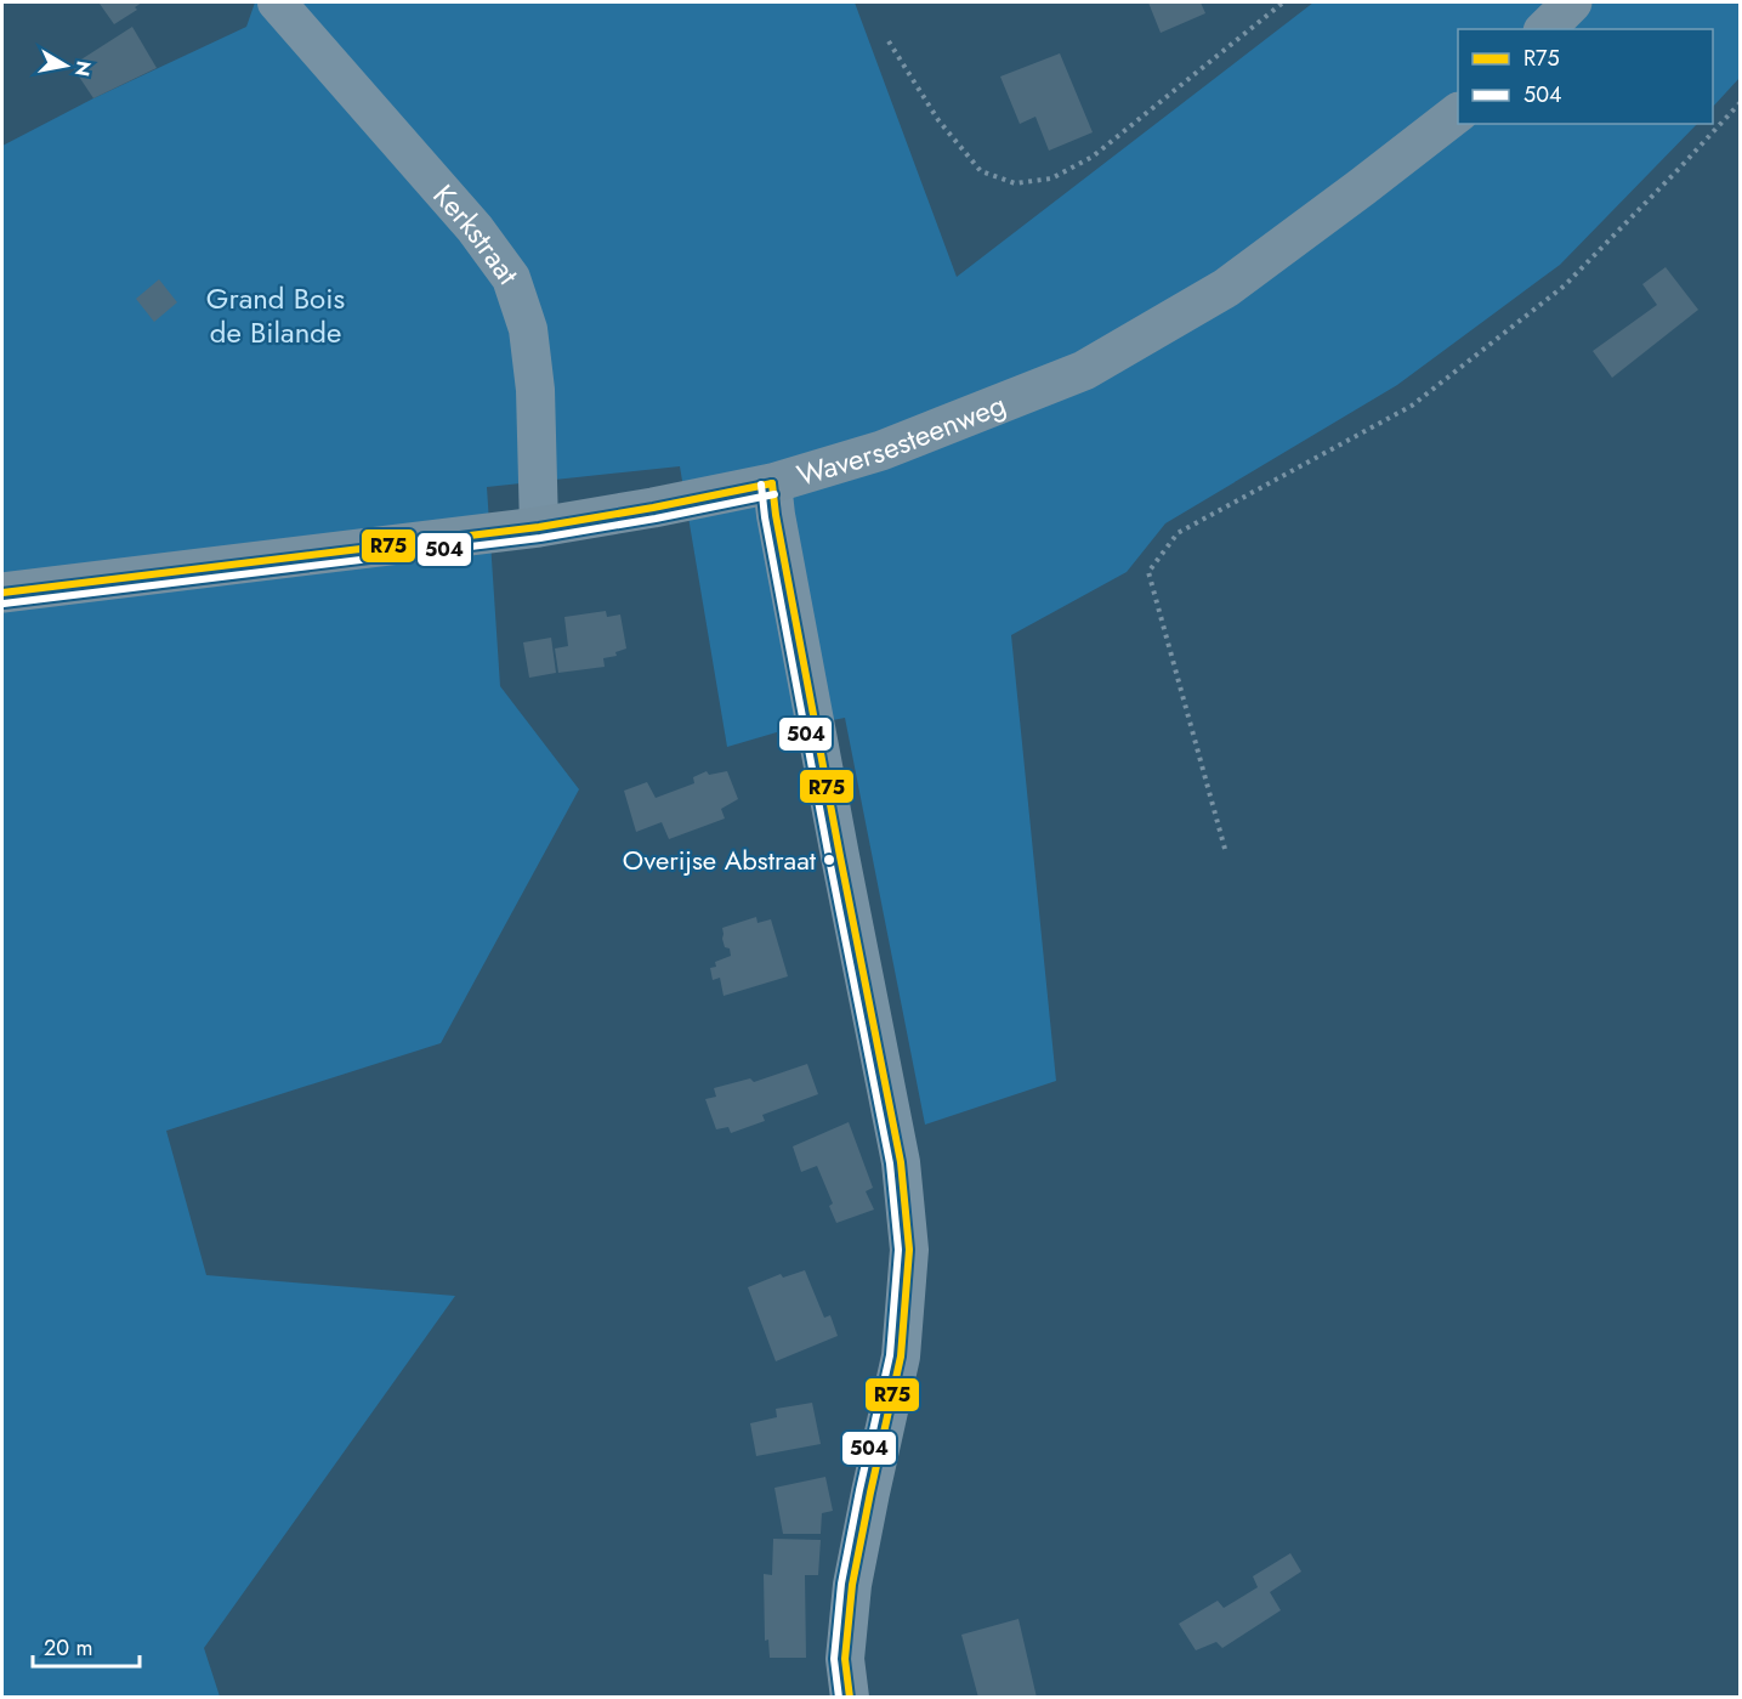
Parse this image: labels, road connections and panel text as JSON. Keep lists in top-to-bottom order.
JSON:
{
  "streets": {
    "main road": ["Waversesteenweg"],
    "street": ["Kerkstraat"]
  },
  "crossings": [
    ["Kerkstraat", "Waversesteenweg"]
  ],
  "parks": ["Grand Bois de Bilande"],
  "places": ["Overijse Abstraat"],
  "lines": ["transit line R75", "transit line 504"],
  "legend": ["R75", "504"],
  "scale_bar": "20 m",
  "north": "right"
}
